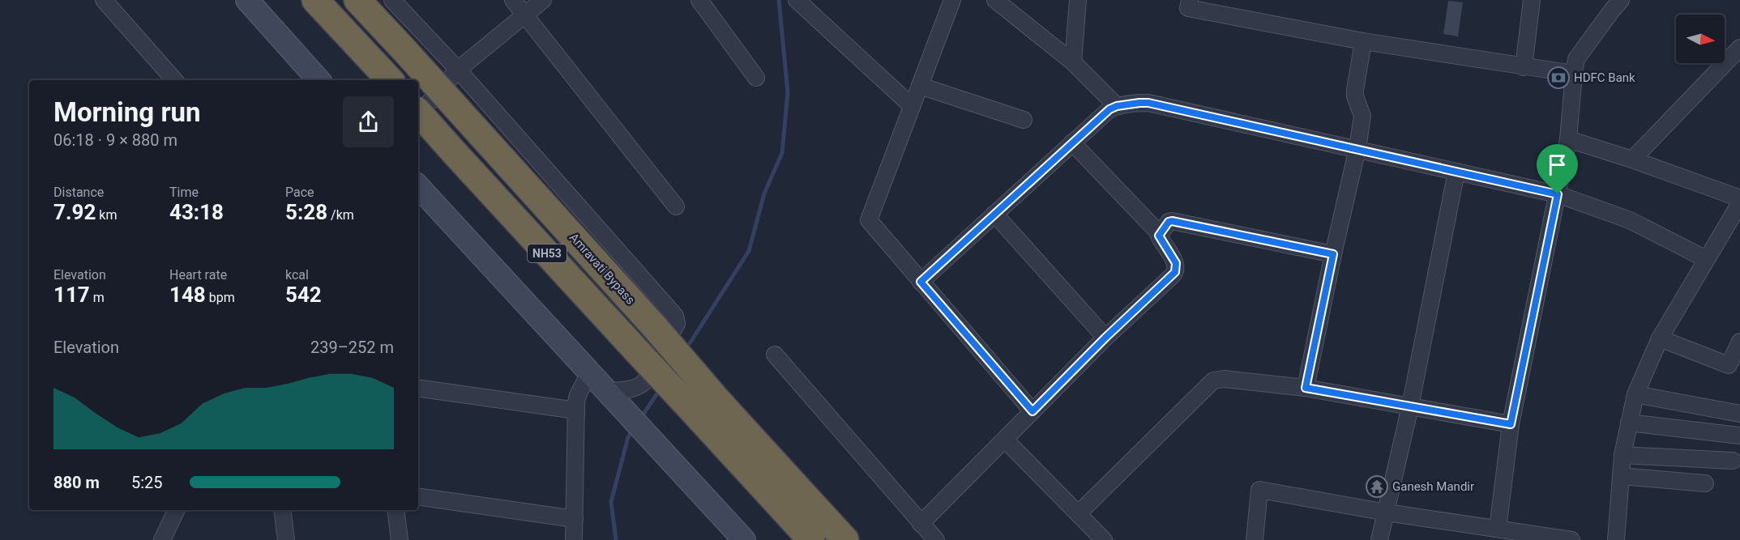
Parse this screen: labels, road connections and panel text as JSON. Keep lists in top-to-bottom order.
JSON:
{
  "streets": {
    "highway": ["NH53", "Amravati Bypass"]
  },
  "places": {
    "bank": ["HDFC Bank"],
    "temple": ["Ganesh Mandir"]
  },
  "north": "right",
  "page": {
    "heading": ["Morning run", "06:18 · 9 × 880 m"],
    "stats": [
      ["Distance", "7.92 km"],
      ["Time", "43:18"],
      ["Pace", "5:28 /km"],
      ["Elevation", "117 m"],
      ["Heart rate", "148 bpm"],
      ["kcal", "542"]
    ],
    "chart": ["Elevation", "239–252 m"],
    "list": [
      {
        "name": "880 m",
        "note": "5:25"
      }
    ]
  }
}
